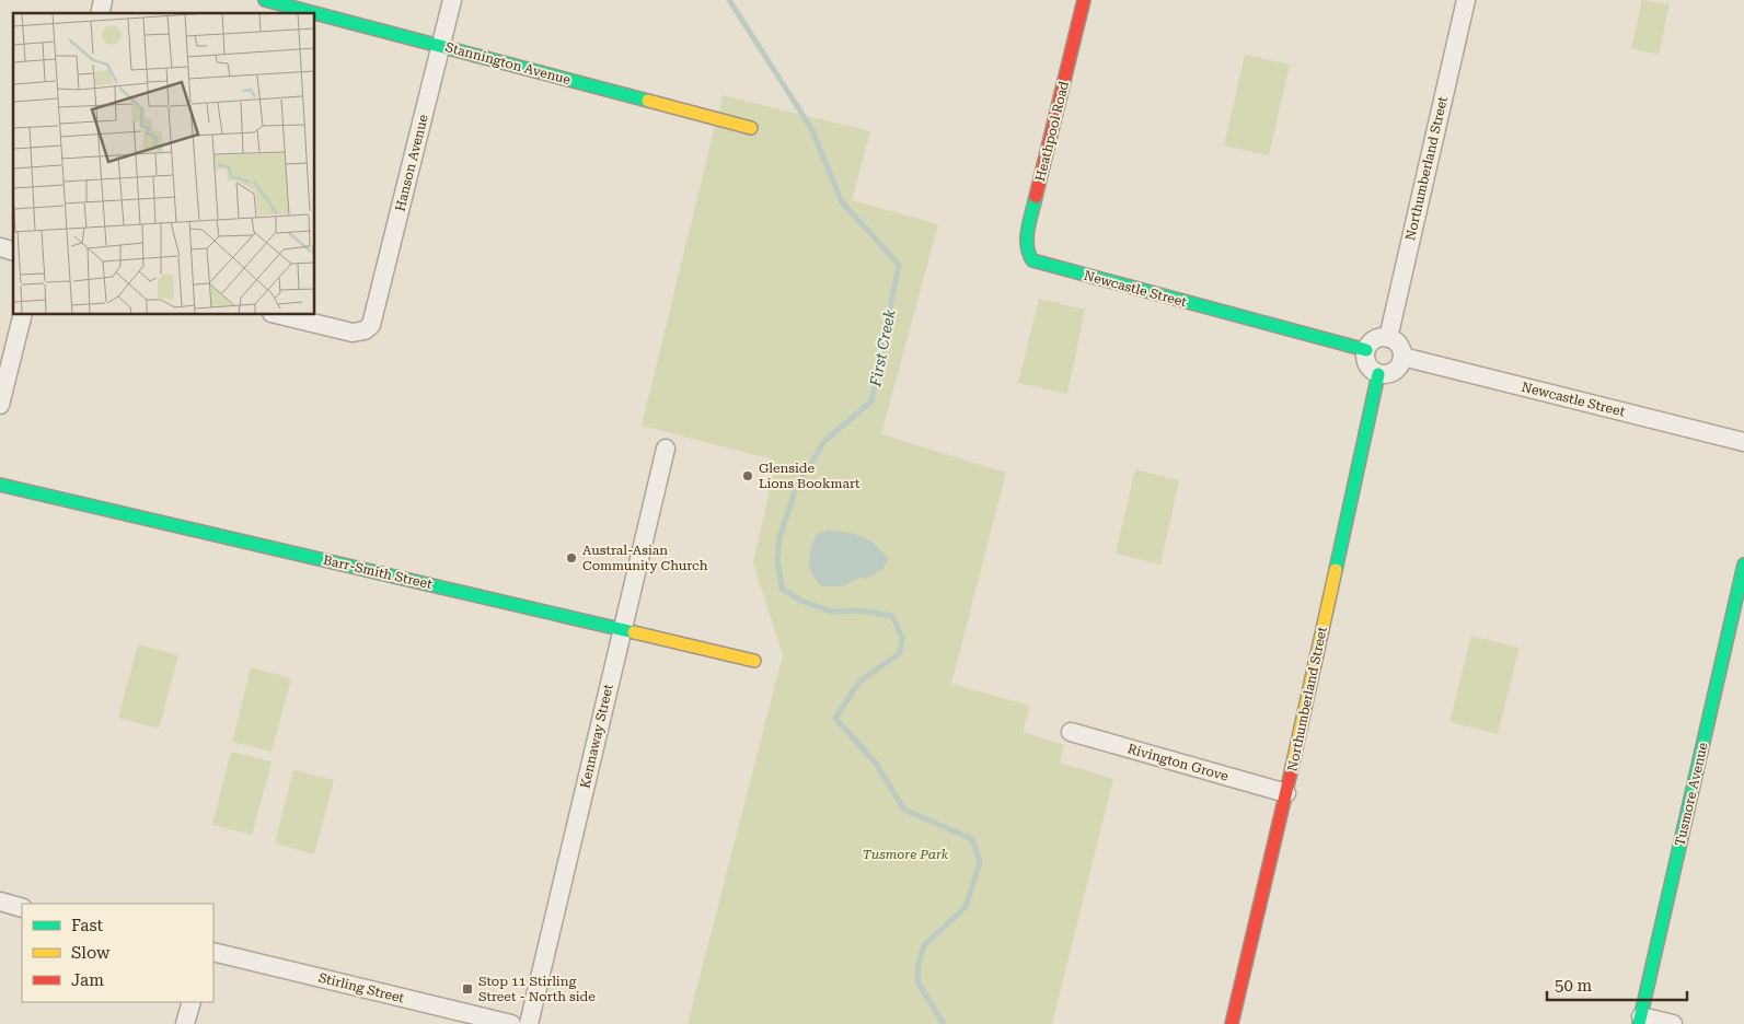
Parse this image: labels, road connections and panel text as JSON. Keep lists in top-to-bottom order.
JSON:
{
  "streets": {
    "street": [
      "Stannington Avenue",
      "Heathpool Road",
      "Hanson Avenue",
      "Northumberland Street",
      "Newcastle Street",
      "Barr-Smith Street",
      "Kennaway Street",
      "Rivington Grove",
      "Tusmore Avenue",
      "Stirling Street"
    ]
  },
  "crossings": [
    ["Stannington Avenue", "Hanson Avenue"],
    ["Heathpool Road", "Newcastle Street"],
    ["Northumberland Street", "Newcastle Street"],
    ["Northumberland Street", "Rivington Grove"],
    ["Barr-Smith Street", "Kennaway Street"]
  ],
  "water": ["First Creek"],
  "parks": ["Tusmore Park"],
  "places": {
    "other": ["Glenside Lions Bookmart", "Austral-Asian Community Church"],
    "transit": ["Stop 11 Stirling Street - North side"]
  },
  "legend": ["Fast", "Slow", "Jam"],
  "scale_bar": "50 m"
}
